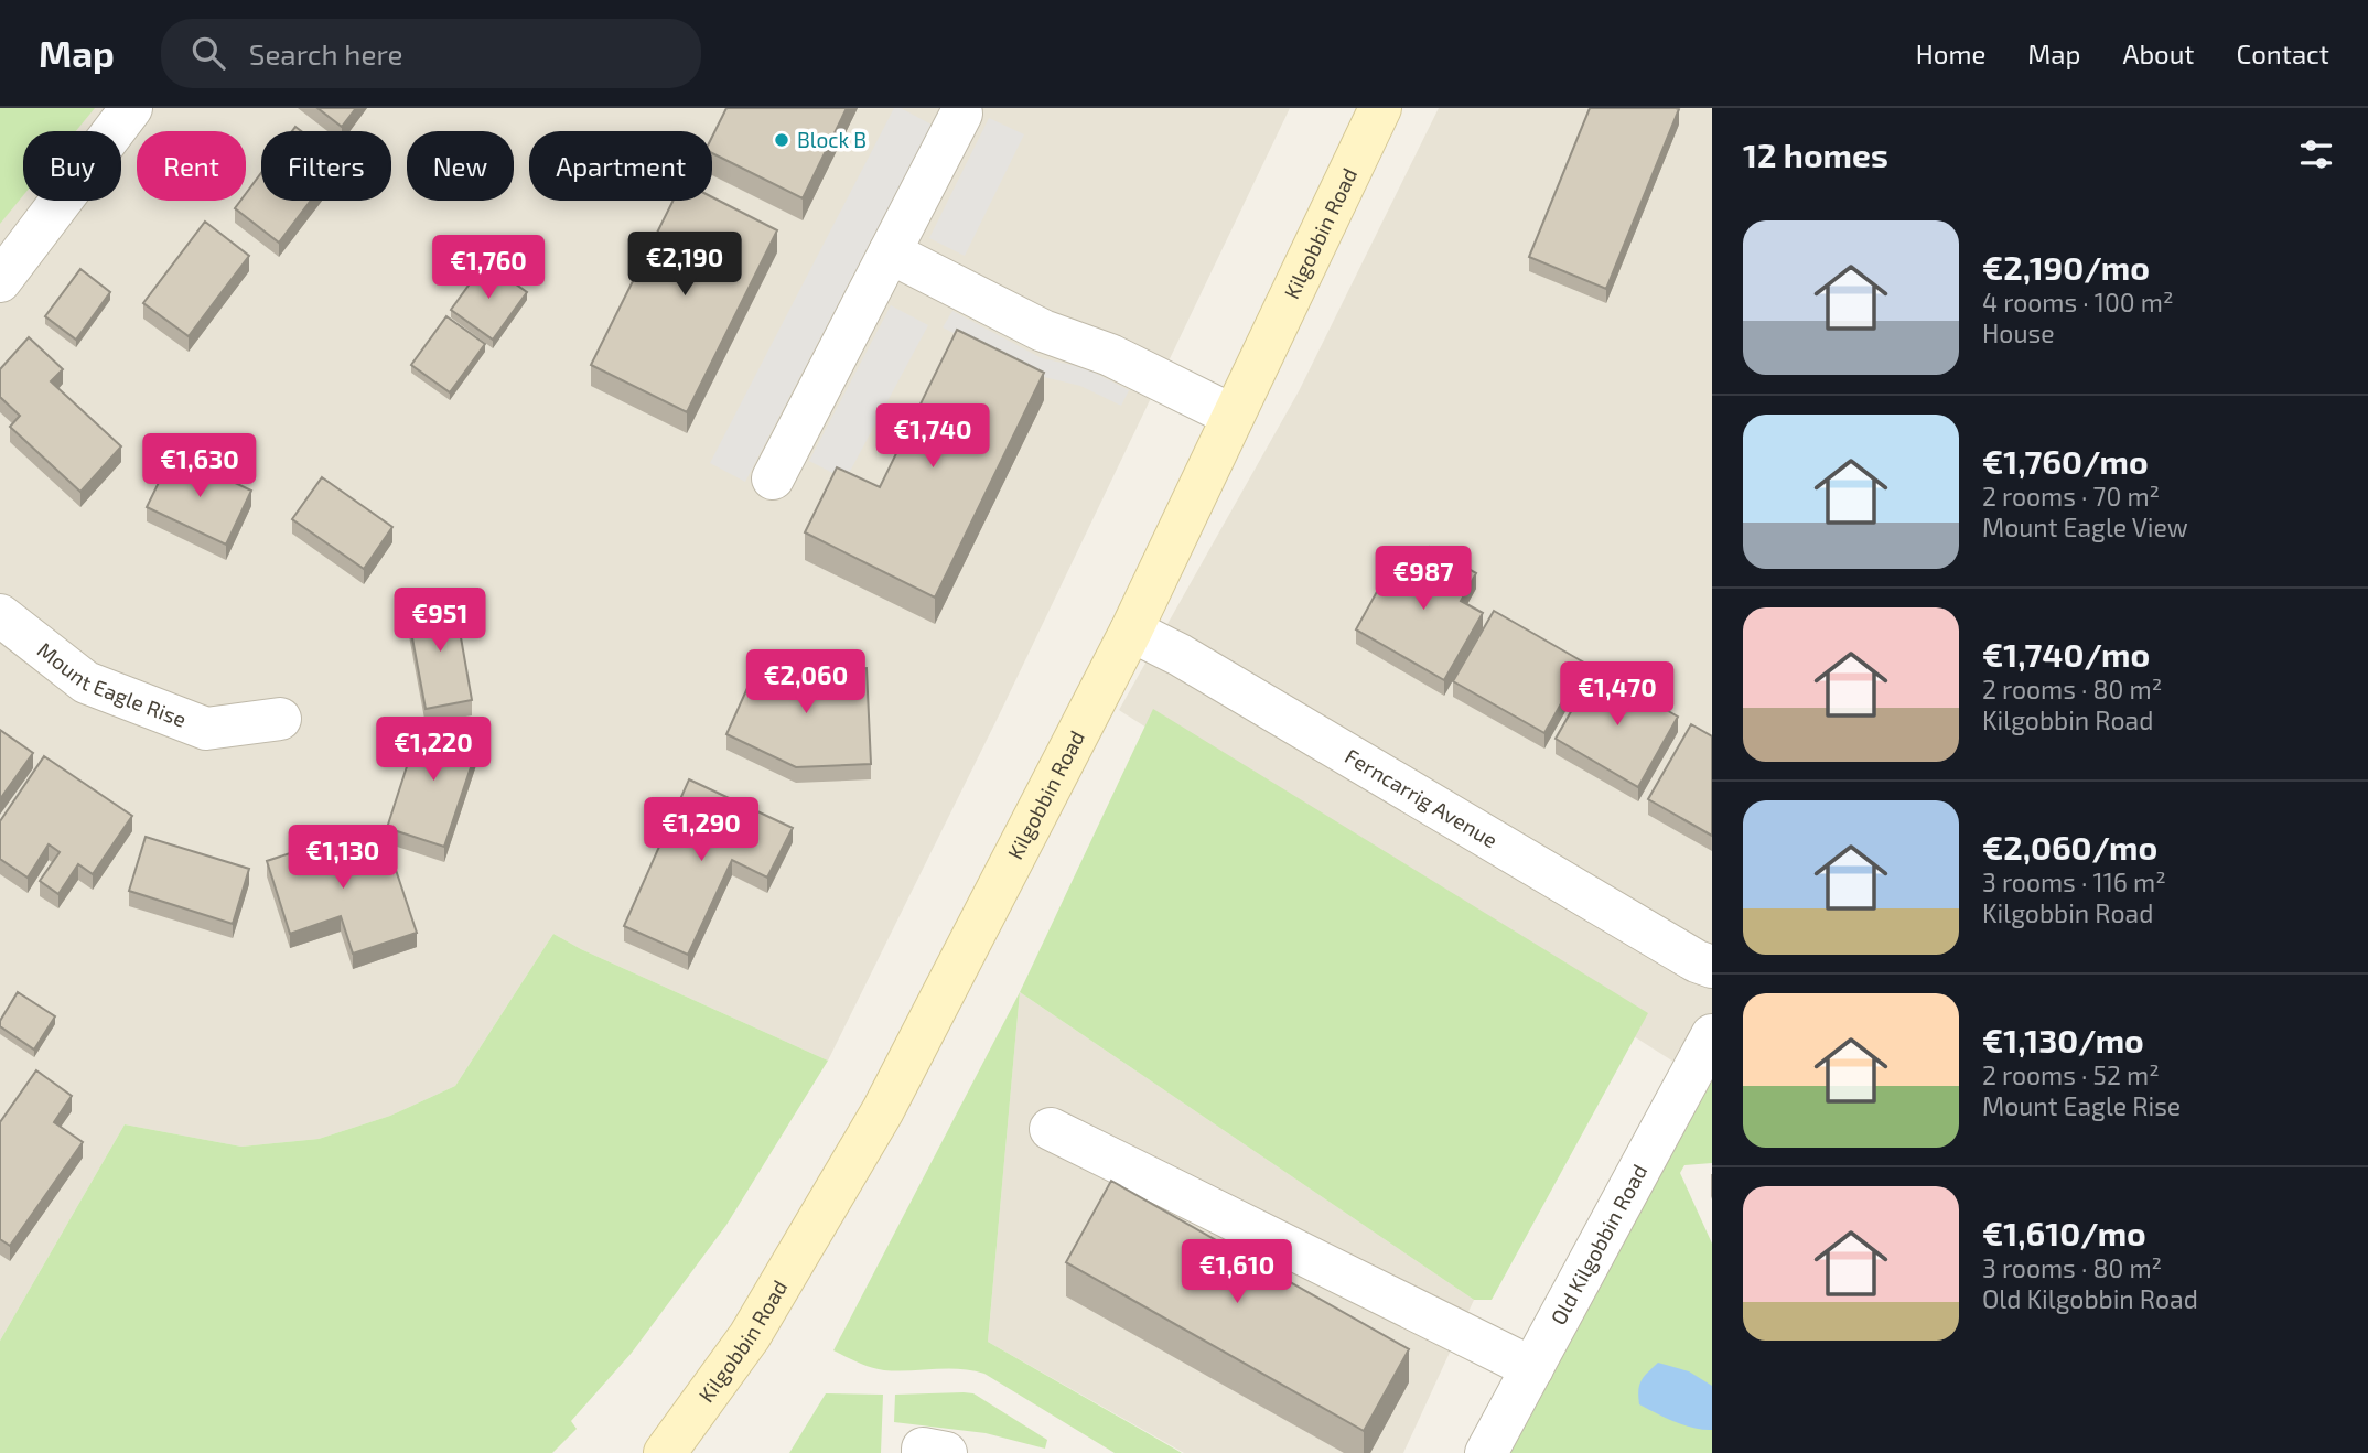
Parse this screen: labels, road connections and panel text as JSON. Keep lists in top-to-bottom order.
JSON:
{
  "streets": {
    "street": [
      "Kilgobbin Road",
      "Mount Eagle Rise",
      "Ferncarrig Avenue",
      "Old Kilgobbin Road"
    ]
  },
  "crossings": [
    ["Kilgobbin Road", "Ferncarrig Avenue"]
  ],
  "places": ["Block B"],
  "page": {
    "header": "Map",
    "search": "Search here",
    "nav": [
      "Home",
      "Map",
      "About",
      "Contact"
    ],
    "heading": "12 homes",
    "chip": [
      "Buy",
      "Rent",
      "Filters",
      "New",
      "Apartment"
    ],
    "list": [
      {
        "name": "€2,190/mo",
        "note": "4 rooms · 100 m² · House"
      },
      {
        "name": "€1,760/mo",
        "note": "2 rooms · 70 m² · Mount Eagle View"
      },
      {
        "name": "€1,740/mo",
        "note": "2 rooms · 80 m² · Kilgobbin Road"
      },
      {
        "name": "€2,060/mo",
        "note": "3 rooms · 116 m² · Kilgobbin Road"
      },
      {
        "name": "€1,130/mo",
        "note": "2 rooms · 52 m² · Mount Eagle Rise"
      },
      {
        "name": "€1,610/mo",
        "note": "3 rooms · 80 m² · Old Kilgobbin Road"
      }
    ],
    "price": [
      "€2,190",
      "€1,760",
      "€1,740",
      "€1,630",
      "€987",
      "€951",
      "€2,060",
      "€1,470",
      "€1,220",
      "€1,290",
      "€1,130",
      "€1,610"
    ]
  }
}
